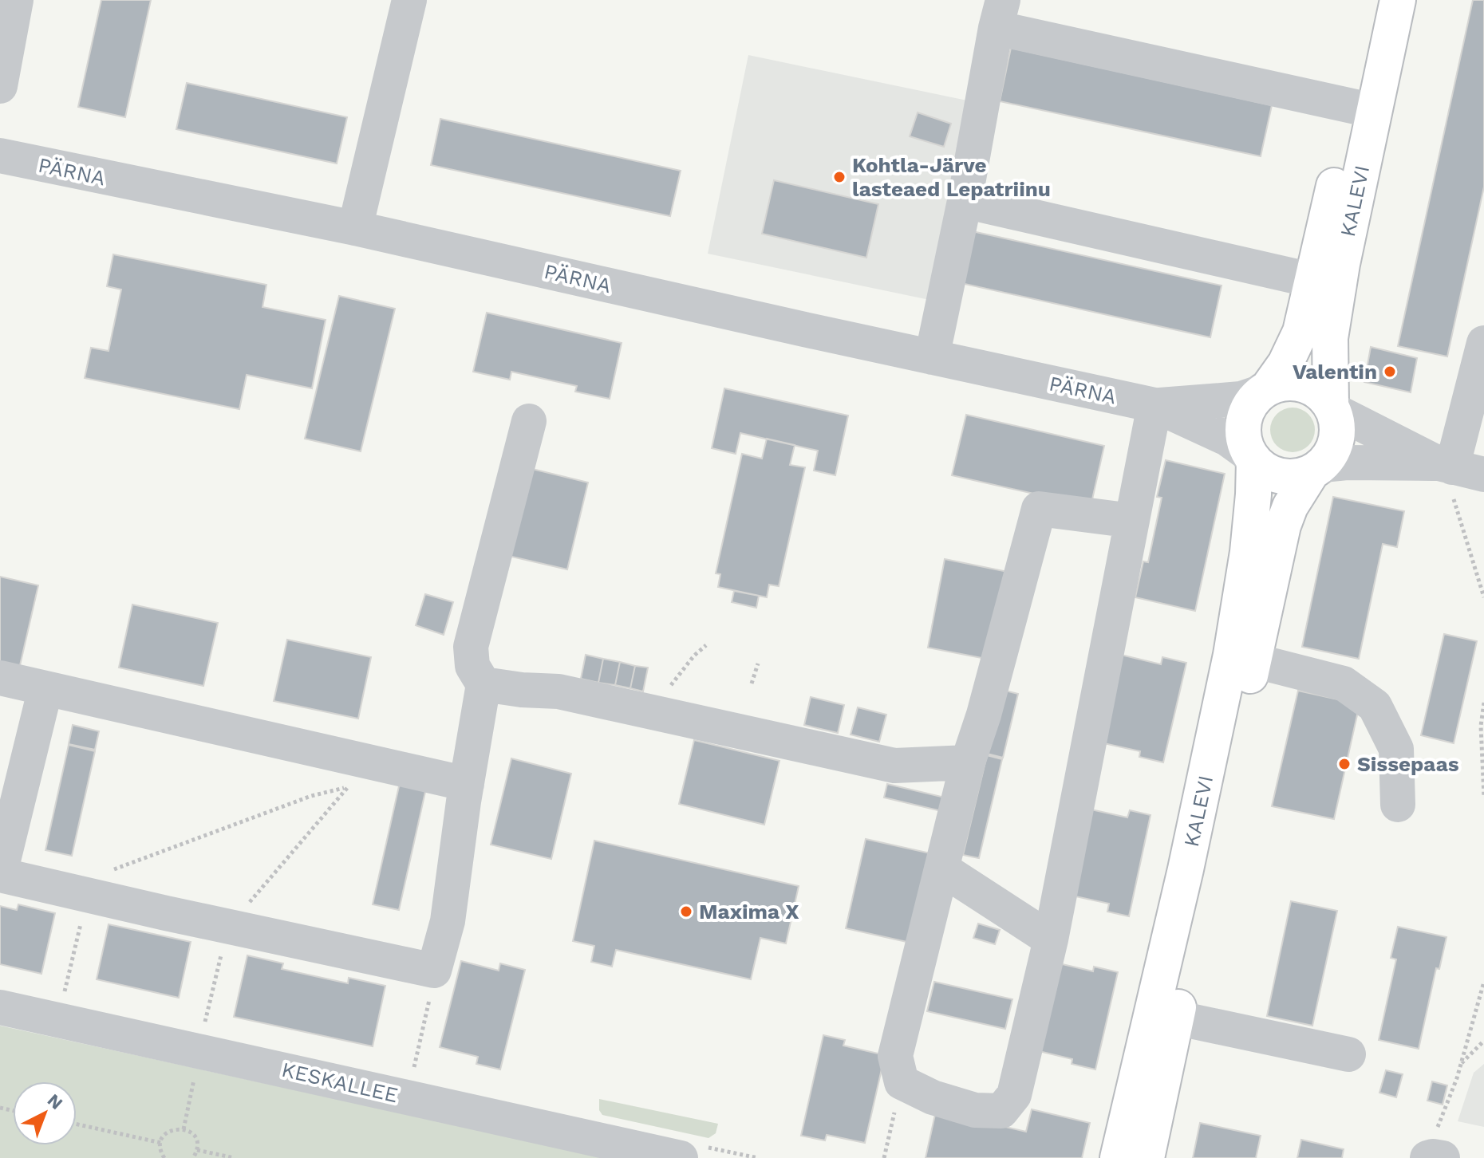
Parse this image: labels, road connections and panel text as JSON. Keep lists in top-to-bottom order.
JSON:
{
  "streets": {
    "main road": ["KALEVI"],
    "street": ["PÄRNA", "KESKALLEE"]
  },
  "crossings": [
    ["PÄRNA", "KALEVI"]
  ],
  "places": [
    "Kohtla-Järve lasteaed Lepatriinu",
    "Valentin",
    "Sissepaas",
    "Maxima X"
  ],
  "north": "top right"
}
